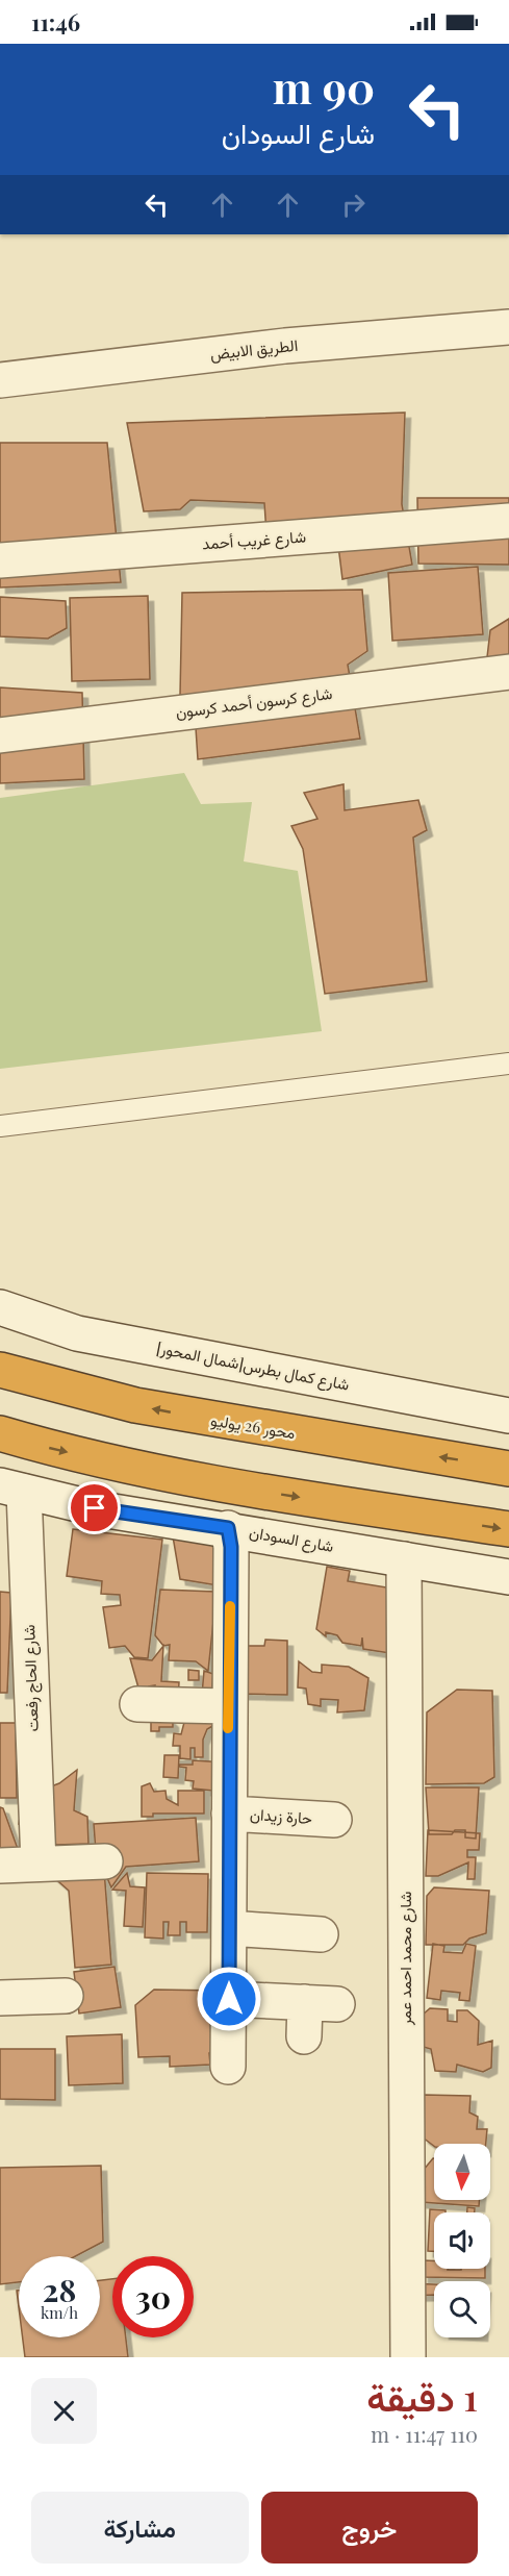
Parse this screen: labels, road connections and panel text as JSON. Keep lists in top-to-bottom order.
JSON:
{
  "streets": {
    "highway": ["محور 26 يوليو"],
    "street": [
      "الطريق الابيض",
      "شارع غريب أحمد",
      "شارع كرسون أحمد كرسون",
      "شارع كمال بطرس[شمال المحور]",
      "شارع السودان",
      "شارع الحاج رفعت",
      "حارة زيدان",
      "شارع محمد احمد عمر"
    ]
  },
  "crossings": [
    ["شارع السودان", "شارع الحاج رفعت"],
    ["شارع السودان", "شارع محمد احمد عمر"]
  ],
  "north": "bottom",
  "page": {
    "status": "11:46",
    "turn": ["90 m", "شارع السودان"],
    "speed": "28 km/h",
    "limit": "30",
    "heading": ["1 دقيقة", "110 m · 11:47"],
    "buttons": ["خروج", "مشاركة"]
  }
}
